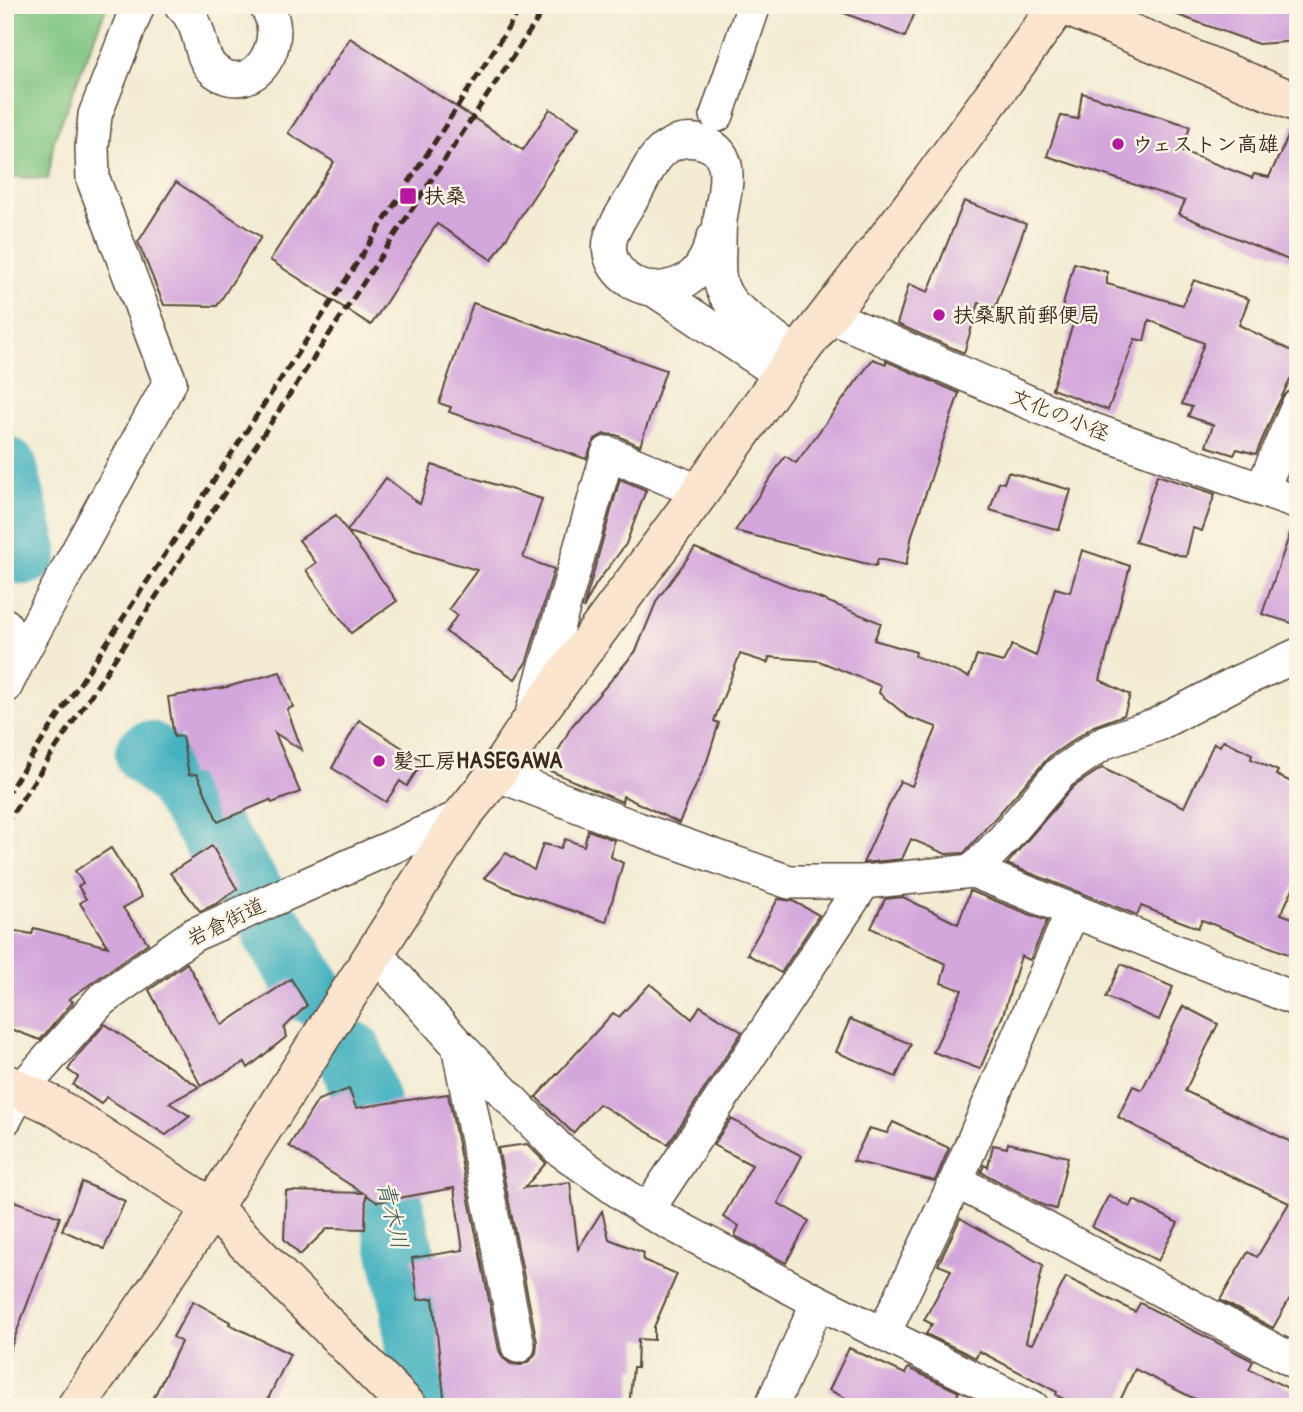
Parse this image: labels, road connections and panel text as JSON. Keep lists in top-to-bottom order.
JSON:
{
  "streets": {
    "street": ["文化の小径", "岩倉街道"]
  },
  "water": ["青木川"],
  "places": {
    "other": ["ウェストン高雄", "扶桑駅前郵便局", "髪工房HASEGAWA"],
    "transit": ["扶桑"]
  }
}
